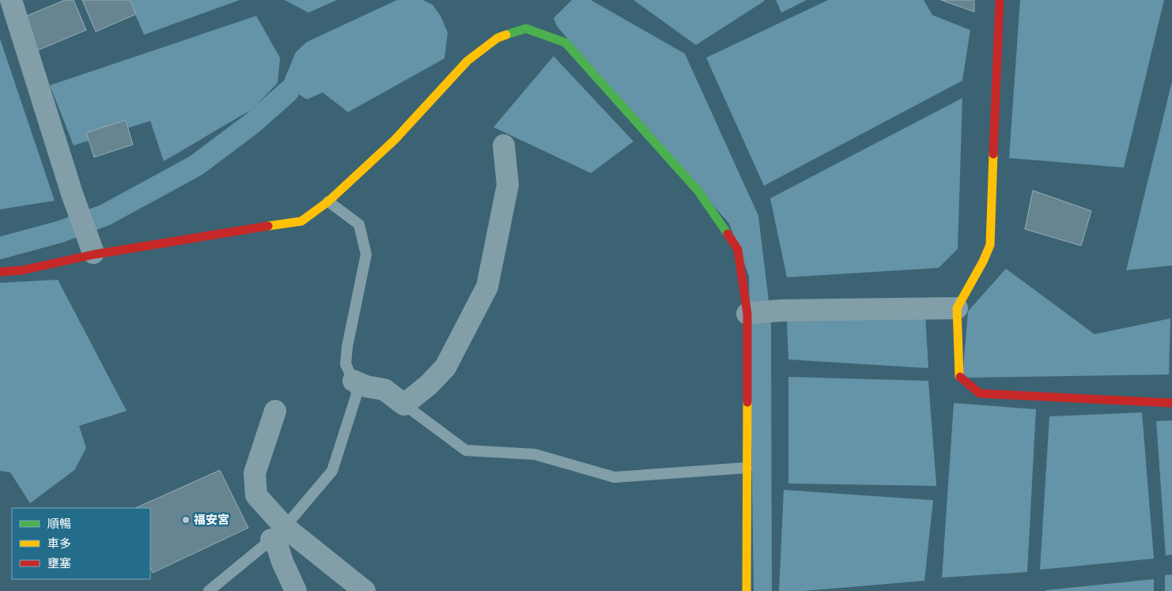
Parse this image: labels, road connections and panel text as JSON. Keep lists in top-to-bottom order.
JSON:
{
  "places": ["福安宮"],
  "legend": ["順暢", "車多", "壅塞"]
}
